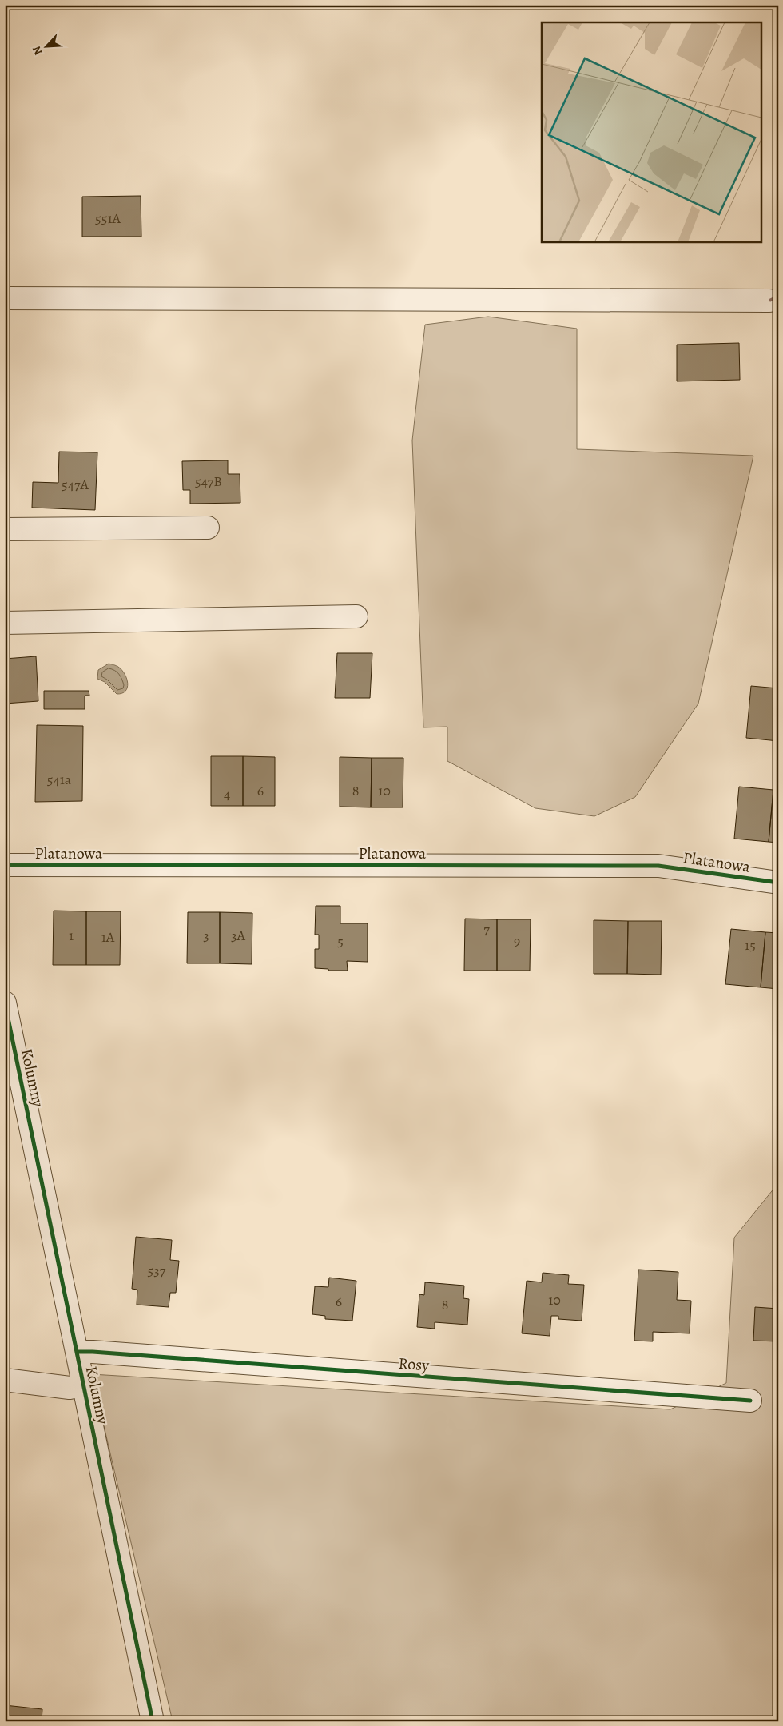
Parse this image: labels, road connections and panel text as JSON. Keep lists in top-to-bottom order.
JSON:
{
  "streets": {
    "street": ["Platanowa", "Kolumny", "Rosy"]
  },
  "crossings": [
    ["Kolumny", "Rosy"]
  ],
  "house_numbers": [
    "551A",
    "547B",
    "547A",
    "541a",
    "6",
    "8",
    "10",
    "4",
    "7",
    "1",
    "3",
    "3A",
    "1A",
    "5",
    "9",
    "15",
    "537",
    "10",
    "6",
    "8"
  ],
  "north": "bottom left"
}
